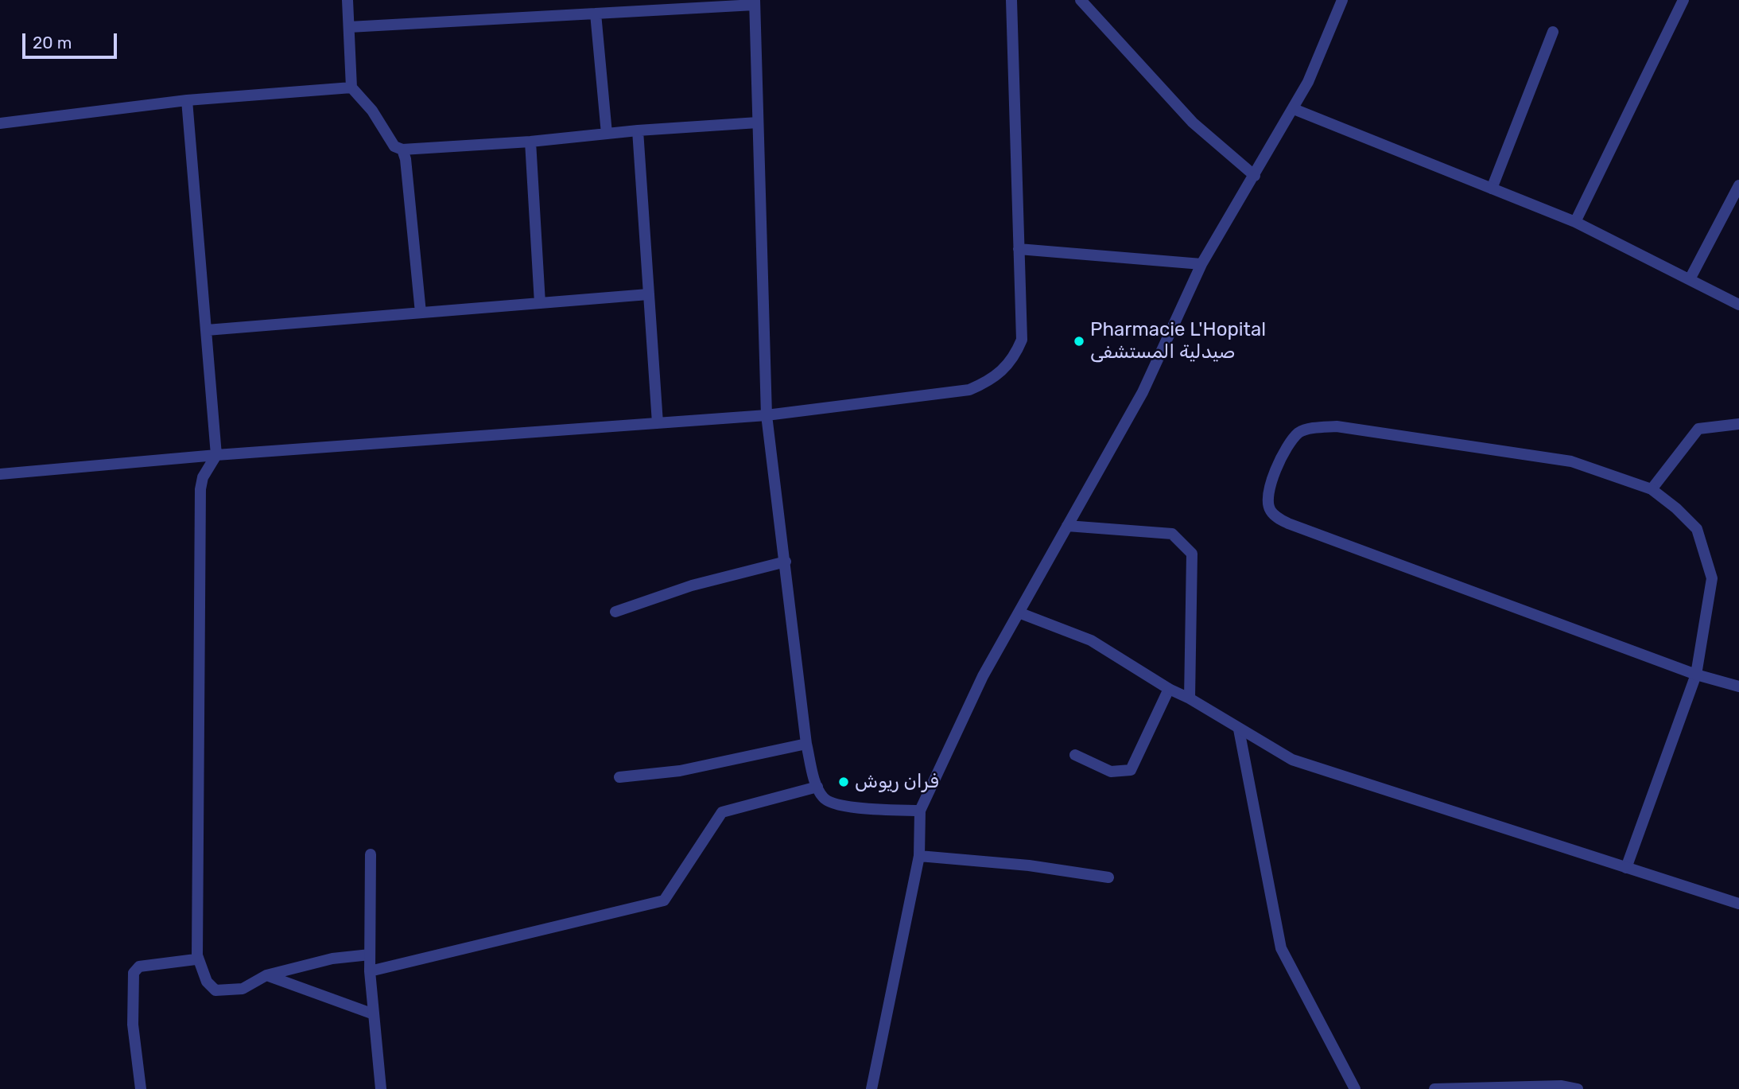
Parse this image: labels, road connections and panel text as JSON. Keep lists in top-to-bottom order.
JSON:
{
  "places": ["Pharmacie L'Hopital صيدلية المستشفى", "فران ريوش"],
  "scale_bar": "20 m"
}
